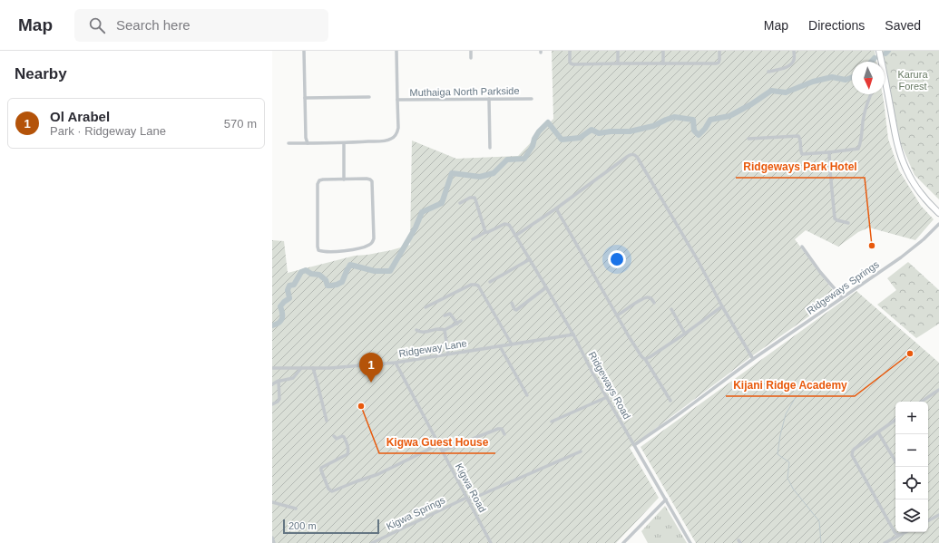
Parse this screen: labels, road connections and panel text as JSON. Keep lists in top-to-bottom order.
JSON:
{
  "streets": {
    "street": [
      "Muthaiga North Parkside",
      "Ridgeways Springs",
      "Ridgeway Lane",
      "Ridgeways Road",
      "Kigwa Road",
      "Kigwa Springs"
    ]
  },
  "crossings": [
    ["Ridgeways Springs", "Ridgeways Road"],
    ["Ridgeway Lane", "Ridgeways Road"],
    ["Ridgeway Lane", "Kigwa Road"],
    ["Kigwa Road", "Kigwa Springs"]
  ],
  "parks": ["Karura Forest"],
  "places": ["Ridgeways Park Hotel", "Kijani Ridge Academy", "Kigwa Guest House"],
  "scale_bar": "200 m",
  "north": "bottom",
  "page": {
    "header": "Map",
    "search": "Search here",
    "nav": ["Map", "Directions", "Saved"],
    "heading": "Nearby",
    "list": [
      {
        "mark": "1",
        "name": "Ol Arabel",
        "note": "Park · Ridgeway Lane",
        "value": "570 m"
      }
    ],
    "pins": "1",
    "map_buttons": ["+", "−"],
    "scale": "200 m"
  }
}
